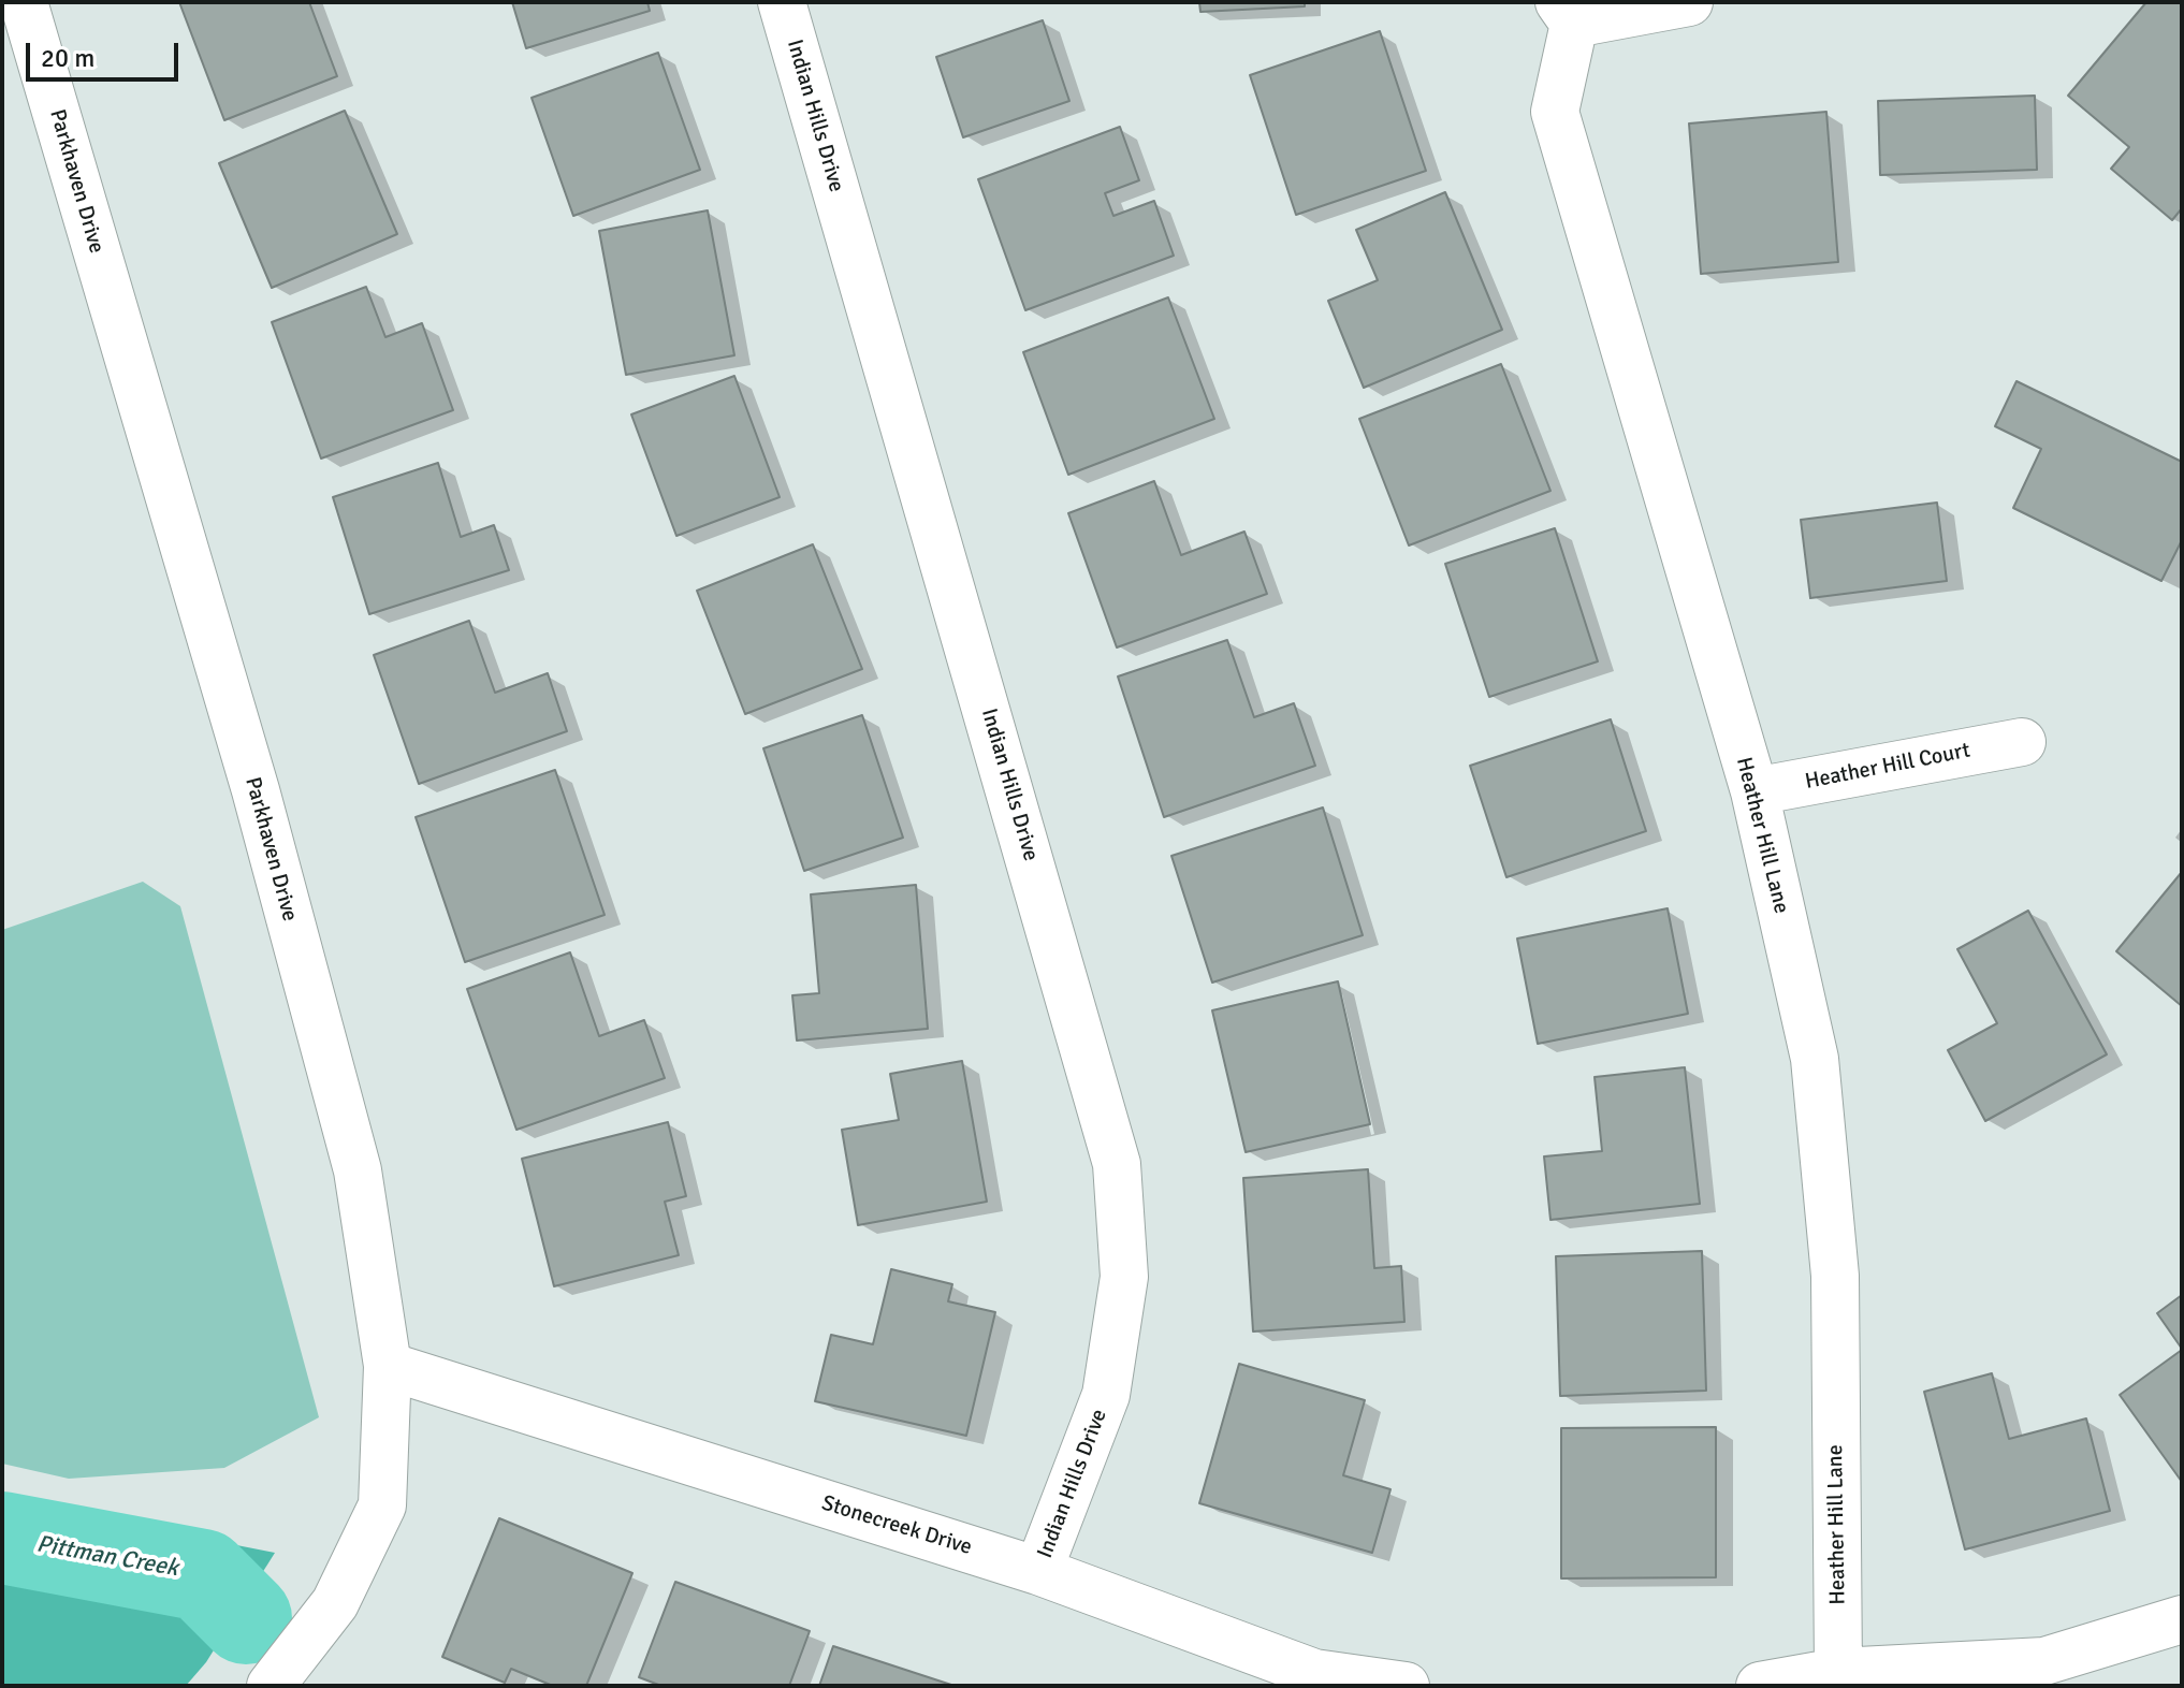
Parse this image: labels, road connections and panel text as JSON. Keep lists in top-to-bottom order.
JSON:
{
  "streets": {
    "street": [
      "Indian Hills Drive",
      "Parkhaven Drive",
      "Heather Hill Court",
      "Heather Hill Lane",
      "Stonecreek Drive"
    ]
  },
  "crossings": [
    ["Indian Hills Drive", "Stonecreek Drive"],
    ["Parkhaven Drive", "Stonecreek Drive"],
    ["Heather Hill Court", "Heather Hill Lane"]
  ],
  "water": ["Pittman Creek"],
  "scale_bar": "20 m"
}
